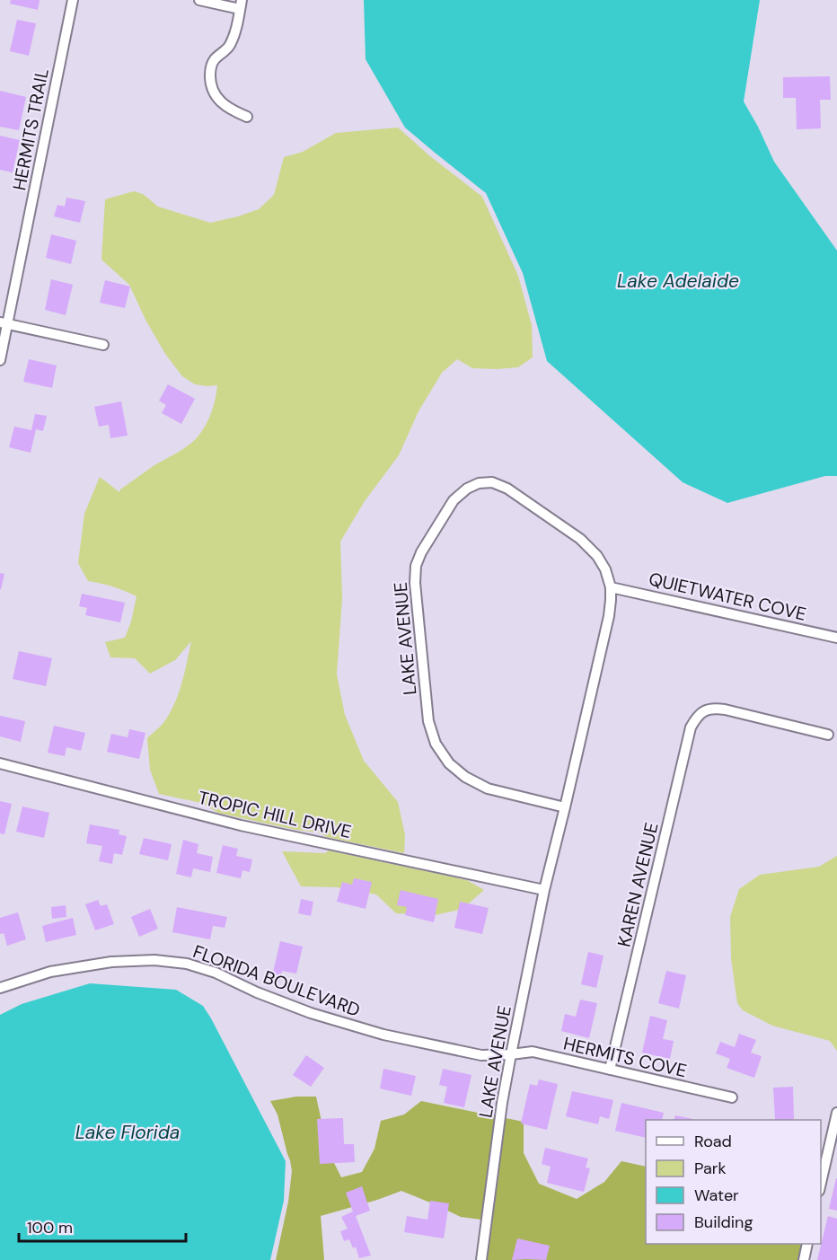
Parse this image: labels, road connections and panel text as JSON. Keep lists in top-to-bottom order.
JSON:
{
  "streets": {
    "street": [
      "HERMITS TRAIL",
      "QUIETWATER COVE",
      "LAKE AVENUE",
      "TROPIC HILL DRIVE",
      "KAREN AVENUE",
      "FLORIDA BOULEVARD",
      "HERMITS COVE"
    ]
  },
  "crossings": [
    ["QUIETWATER COVE", "LAKE AVENUE"],
    ["LAKE AVENUE", "TROPIC HILL DRIVE"],
    ["LAKE AVENUE", "FLORIDA BOULEVARD"],
    ["LAKE AVENUE", "HERMITS COVE"],
    ["KAREN AVENUE", "HERMITS COVE"],
    ["FLORIDA BOULEVARD", "HERMITS COVE"]
  ],
  "water": ["Lake Adelaide", "Lake Florida"],
  "legend": [
    "Road",
    "Park",
    "Water",
    "Building"
  ],
  "scale_bar": "100 m"
}
